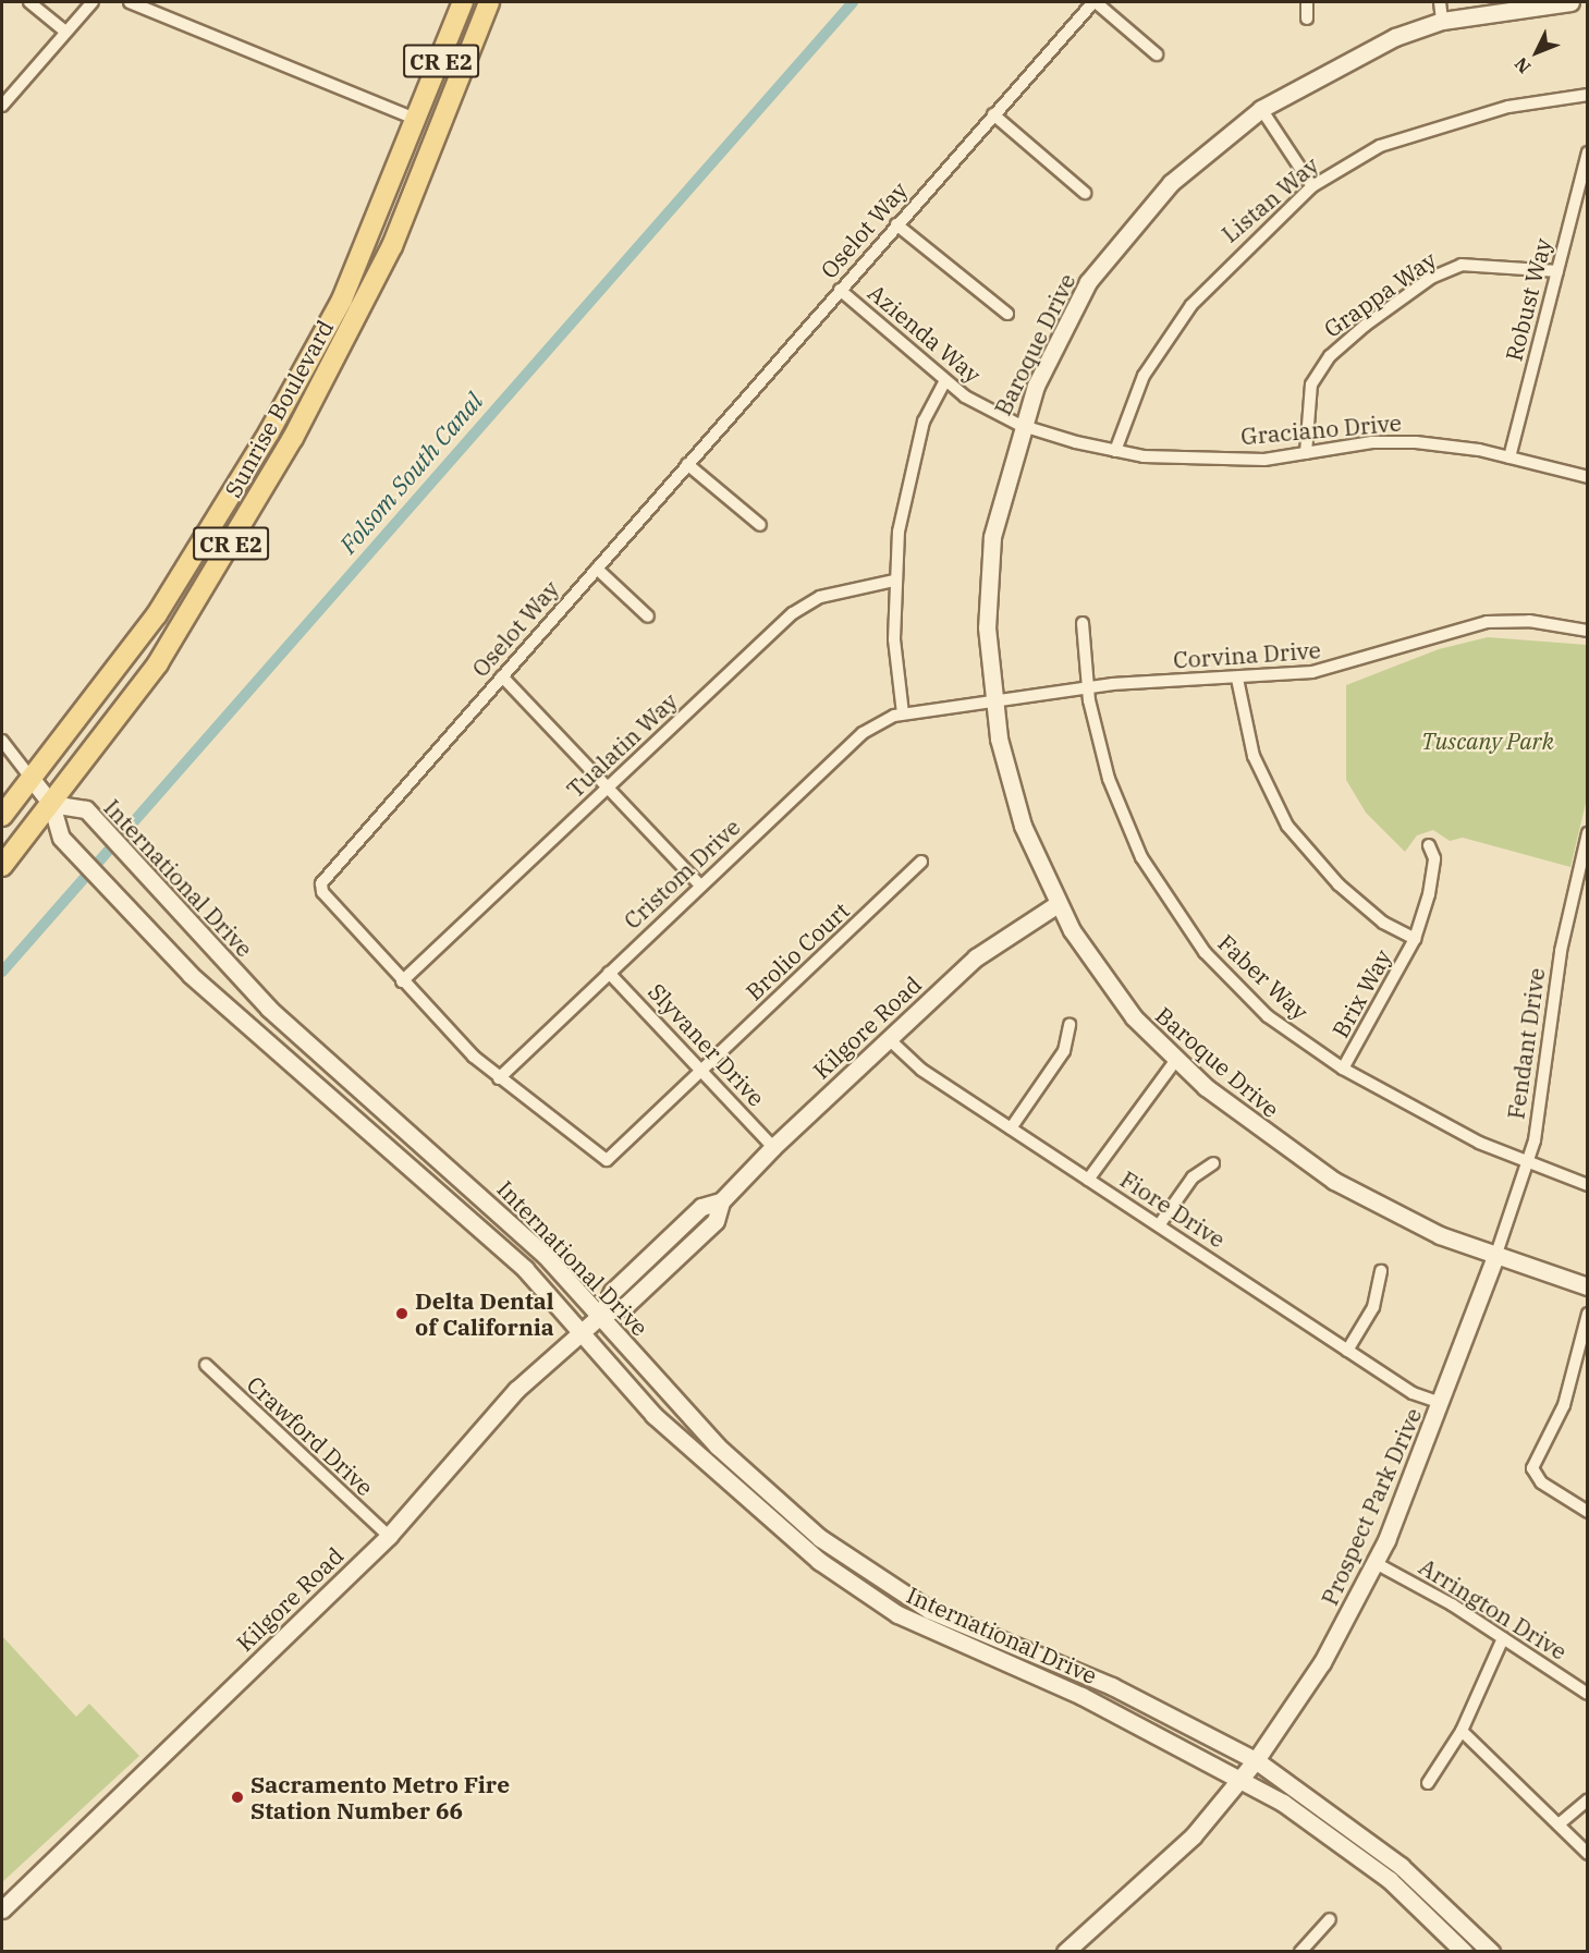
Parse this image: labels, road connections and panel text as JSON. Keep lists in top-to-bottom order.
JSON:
{
  "streets": {
    "main road": ["CR E2", "Sunrise Boulevard"],
    "street": [
      "Listan Way",
      "Oselot Way",
      "Grappa Way",
      "Robust Way",
      "Azienda Way",
      "Baroque Drive",
      "Graciano Drive",
      "Corvina Drive",
      "Tualatin Way",
      "Cristom Drive",
      "International Drive",
      "Brolio Court",
      "Faber Way",
      "Brix Way",
      "Kilgore Road",
      "Fendant Drive",
      "Slyvaner Drive",
      "Fiore Drive",
      "Crawford Drive",
      "Prospect Park Drive",
      "Arrington Drive"
    ]
  },
  "crossings": [
    ["Listan Way", "Graciano Drive"],
    ["Oselot Way", "Azienda Way"],
    ["Oselot Way", "Tualatin Way"],
    ["Oselot Way", "Cristom Drive"],
    ["Oselot Way", "Brolio Court"],
    ["Oselot Way", "Slyvaner Drive"],
    ["Grappa Way", "Robust Way"],
    ["Grappa Way", "Graciano Drive"],
    ["Robust Way", "Graciano Drive"],
    ["Azienda Way", "Baroque Drive"],
    ["Azienda Way", "Graciano Drive"],
    ["Baroque Drive", "Graciano Drive"],
    ["Baroque Drive", "Corvina Drive"],
    ["Baroque Drive", "Kilgore Road"],
    ["Baroque Drive", "Fendant Drive"],
    ["Baroque Drive", "Prospect Park Drive"],
    ["Sunrise Boulevard", "International Drive"],
    ["Corvina Drive", "Cristom Drive"],
    ["Corvina Drive", "Faber Way"],
    ["Cristom Drive", "Slyvaner Drive"],
    ["International Drive", "Kilgore Road"],
    ["International Drive", "Prospect Park Drive"],
    ["Brolio Court", "Slyvaner Drive"],
    ["Faber Way", "Brix Way"],
    ["Faber Way", "Fendant Drive"],
    ["Kilgore Road", "Slyvaner Drive"],
    ["Kilgore Road", "Fiore Drive"],
    ["Kilgore Road", "Crawford Drive"],
    ["Fendant Drive", "Prospect Park Drive"],
    ["Fiore Drive", "Prospect Park Drive"],
    ["Prospect Park Drive", "Arrington Drive"]
  ],
  "water": ["Folsom South Canal"],
  "parks": ["Tuscany Park"],
  "places": ["Delta Dental of California", "Sacramento Metro Fire Station Number 66"],
  "north": "bottom left"
}
